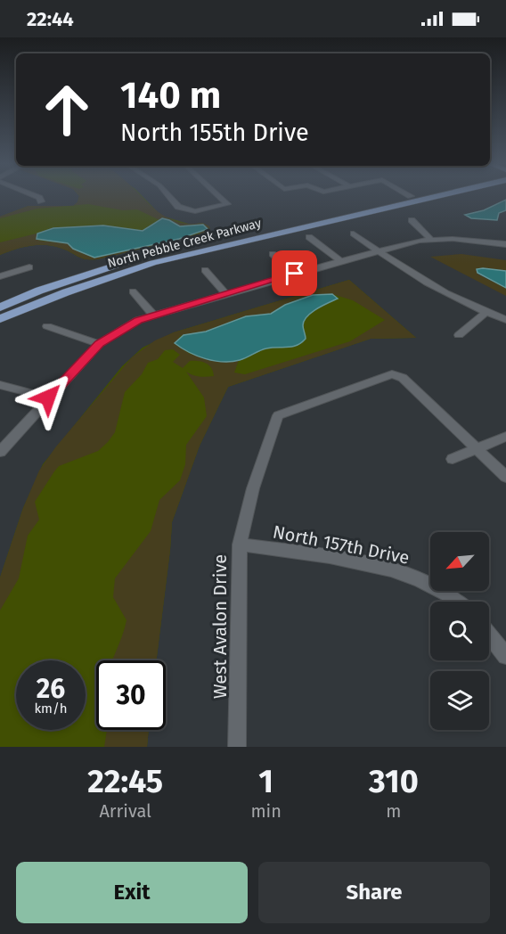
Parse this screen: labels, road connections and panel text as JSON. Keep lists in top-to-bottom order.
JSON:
{
  "streets": {
    "main road": ["North Pebble Creek Parkway"],
    "street": ["North 157th Drive", "West Avalon Drive"]
  },
  "crossings": [
    ["North 157th Drive", "West Avalon Drive"]
  ],
  "north": "bottom left",
  "page": {
    "status": "22:44",
    "turn": ["140 m", "North 155th Drive"],
    "speed": "26 km/h",
    "limit": "30",
    "eta": [
      "22:45",
      "Arrival",
      "1",
      "min",
      "310",
      "m"
    ],
    "buttons": ["Exit", "Share"]
  }
}
